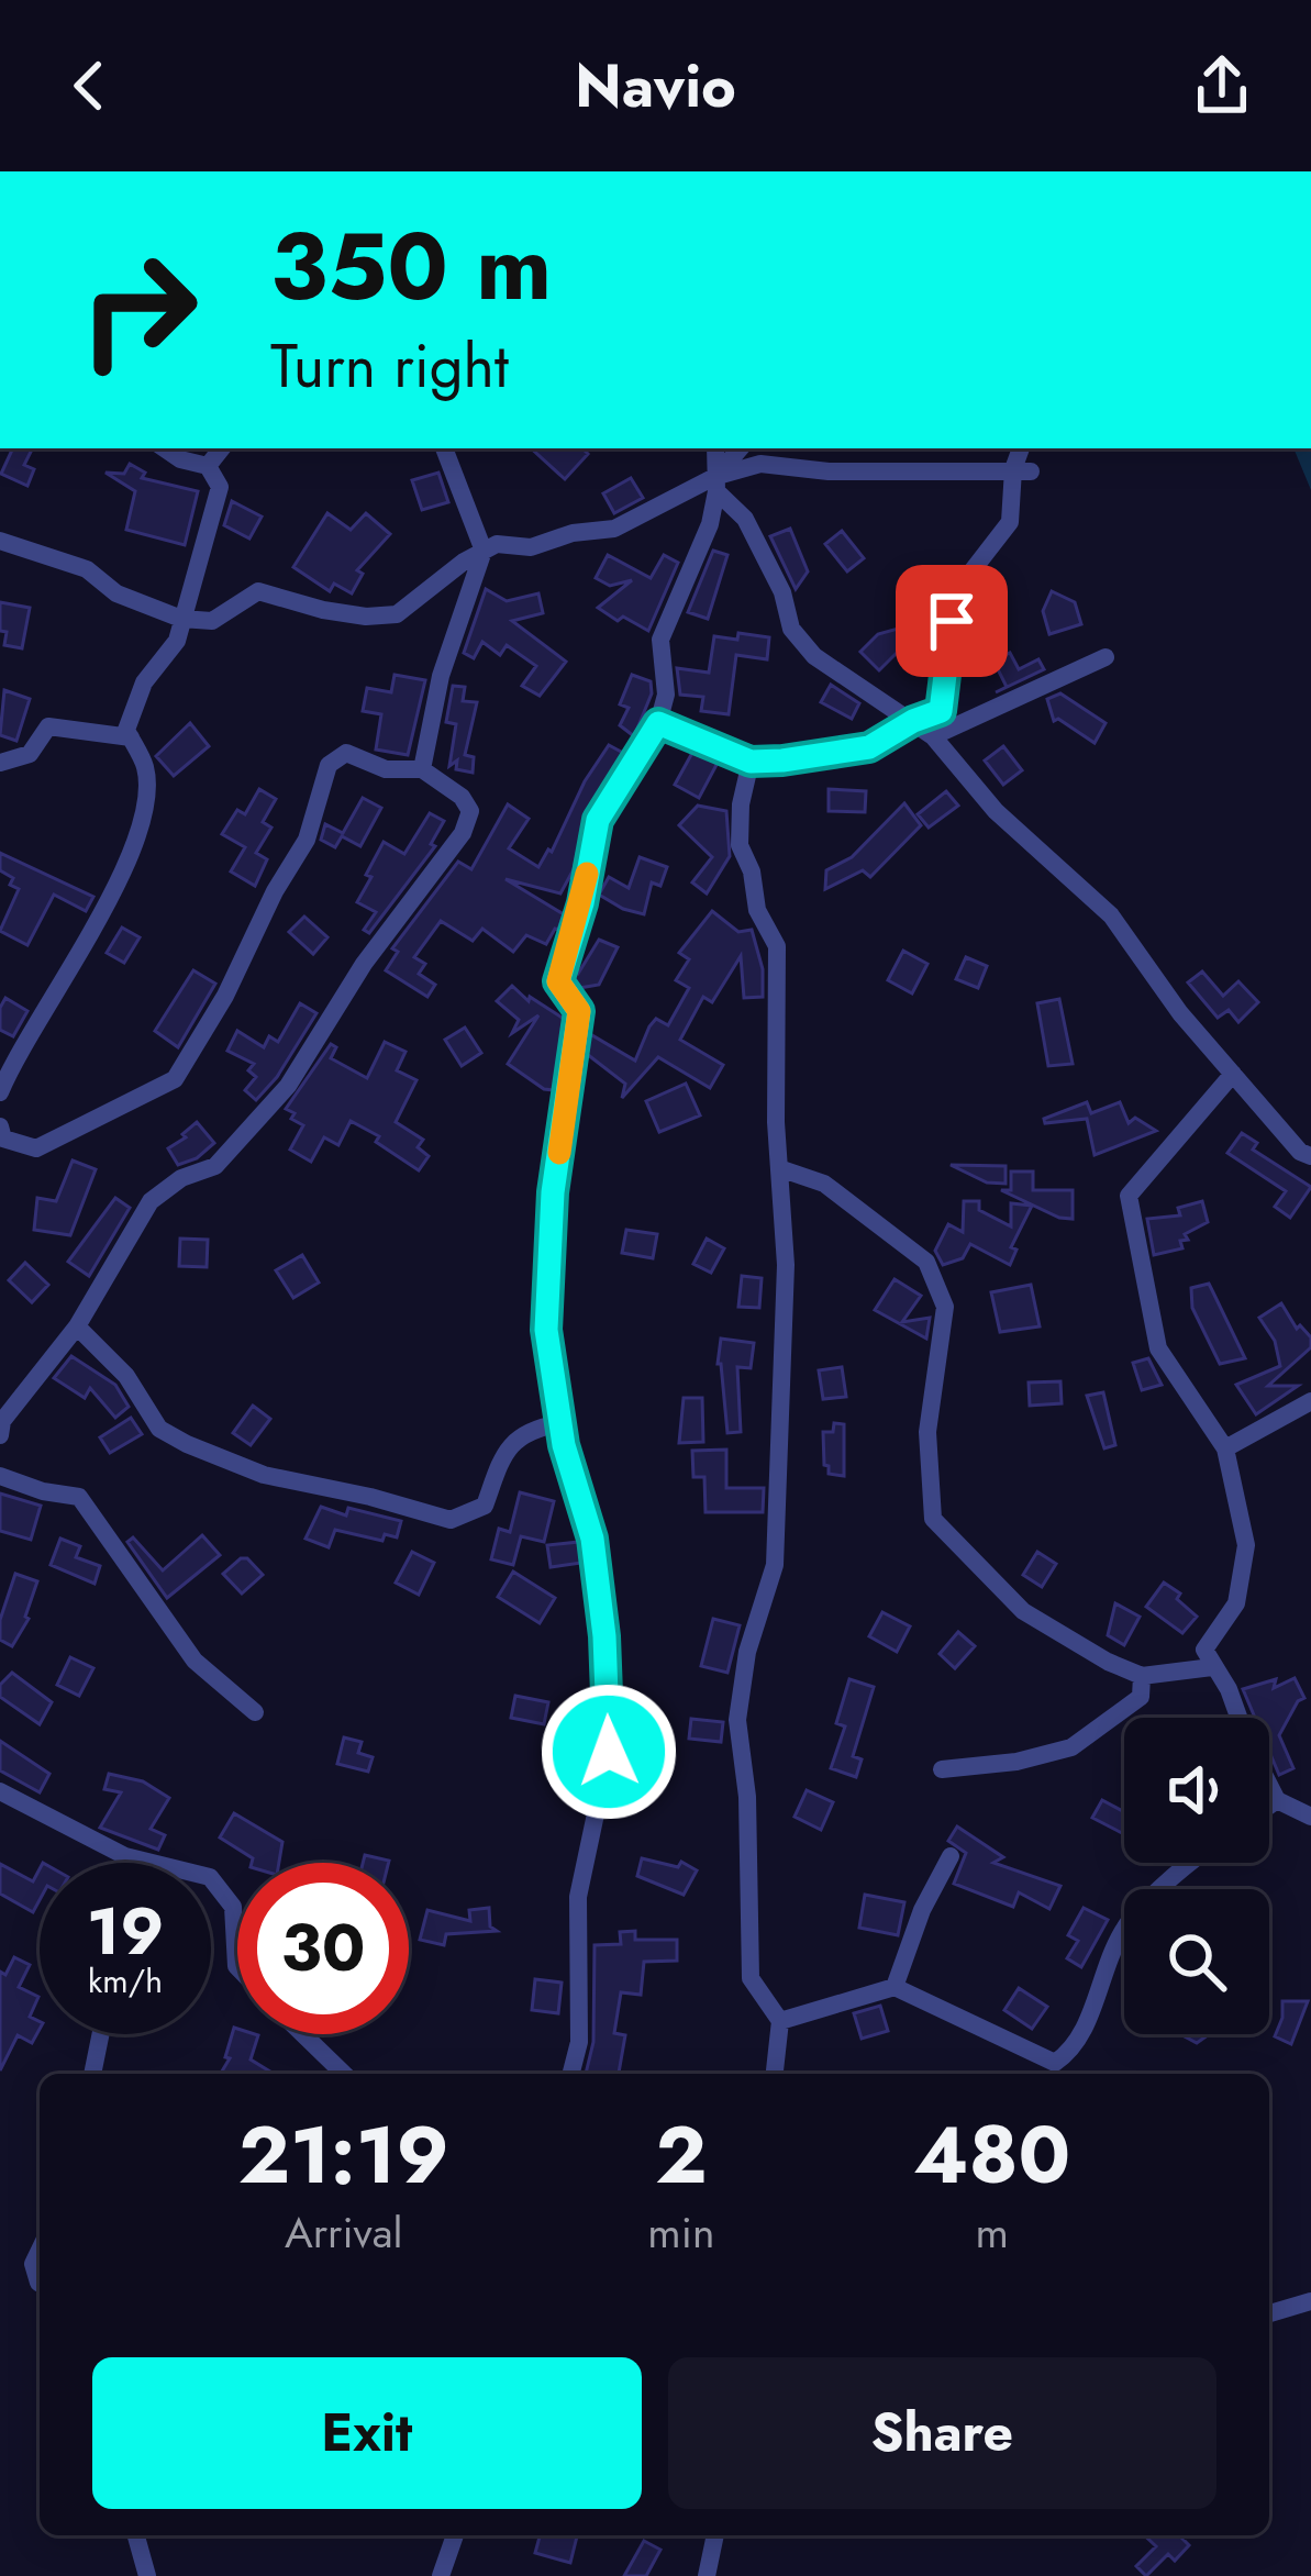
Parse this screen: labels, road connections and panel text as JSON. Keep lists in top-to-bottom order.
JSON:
{
  "page": {
    "header": "Navio",
    "turn": ["350 m", "Turn right"],
    "speed": "19 km/h",
    "limit": "30",
    "eta": [
      "21:19",
      "Arrival",
      "2",
      "min",
      "480",
      "m"
    ],
    "buttons": ["Exit", "Share"]
  }
}
